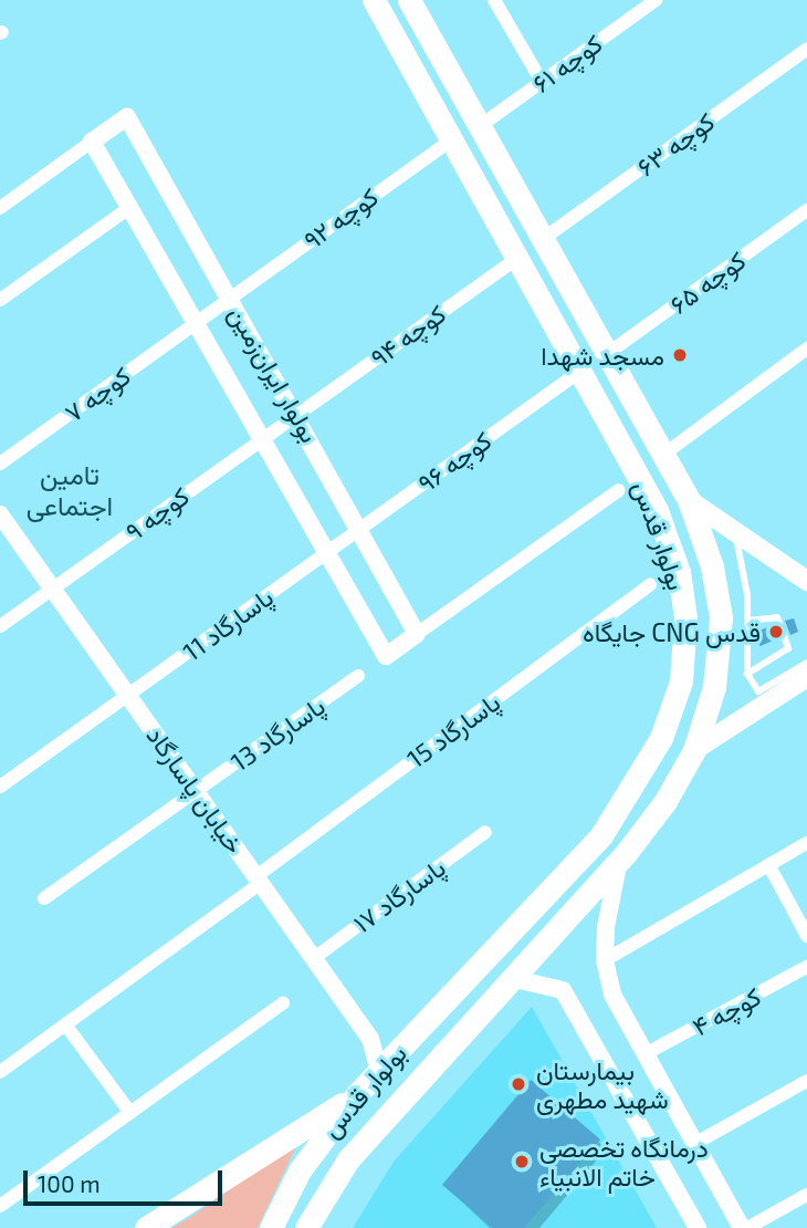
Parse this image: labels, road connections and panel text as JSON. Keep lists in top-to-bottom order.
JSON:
{
  "streets": {
    "main road": ["بولوار قدس"],
    "street": [
      "کوچه ۶۱",
      "کوچه ۶۳",
      "کوچه ۹۲",
      "کوچه ۶۵",
      "کوچه ۹۴",
      "بولوار ایران‌زمین",
      "کوچه ۷",
      "کوچه ۹۶",
      "کوچه ۹",
      "پاسارگاد 11",
      "پاسارگاد 15",
      "پاسارگاد 13",
      "خیابان پاسارگاد",
      "پاسارگاد ۱۷",
      "کوچه ۴"
    ]
  },
  "crossings": [
    ["کوچه ۶۱", "بولوار قدس"],
    ["کوچه ۶۳", "بولوار قدس"],
    ["کوچه ۹۲", "بولوار ایران‌زمین"],
    ["کوچه ۹۲", "کوچه ۷"],
    ["کوچه ۹۲", "بولوار قدس"],
    ["کوچه ۶۵", "بولوار قدس"],
    ["کوچه ۹۴", "بولوار ایران‌زمین"],
    ["کوچه ۹۴", "کوچه ۹"],
    ["کوچه ۹۴", "بولوار قدس"],
    ["بولوار ایران‌زمین", "کوچه ۷"],
    ["بولوار ایران‌زمین", "کوچه ۹۶"],
    ["بولوار ایران‌زمین", "کوچه ۹"],
    ["بولوار ایران‌زمین", "پاسارگاد 11"],
    ["کوچه ۹۶", "بولوار قدس"],
    ["کوچه ۹۶", "پاسارگاد 11"],
    ["کوچه ۹", "خیابان پاسارگاد"],
    ["بولوار قدس", "خیابان پاسارگاد"],
    ["پاسارگاد 11", "خیابان پاسارگاد"],
    ["پاسارگاد 15", "خیابان پاسارگاد"],
    ["پاسارگاد 13", "خیابان پاسارگاد"],
    ["خیابان پاسارگاد", "پاسارگاد ۱۷"]
  ],
  "districts": ["تامین اجتماعی"],
  "places": [
    "مسجد شهدا",
    "جایگاه CNG قدس",
    "بیمارستان شهید مطهری",
    "درمانگاه تخصصی خاتم الانبیاء"
  ],
  "scale_bar": "100 m"
}
